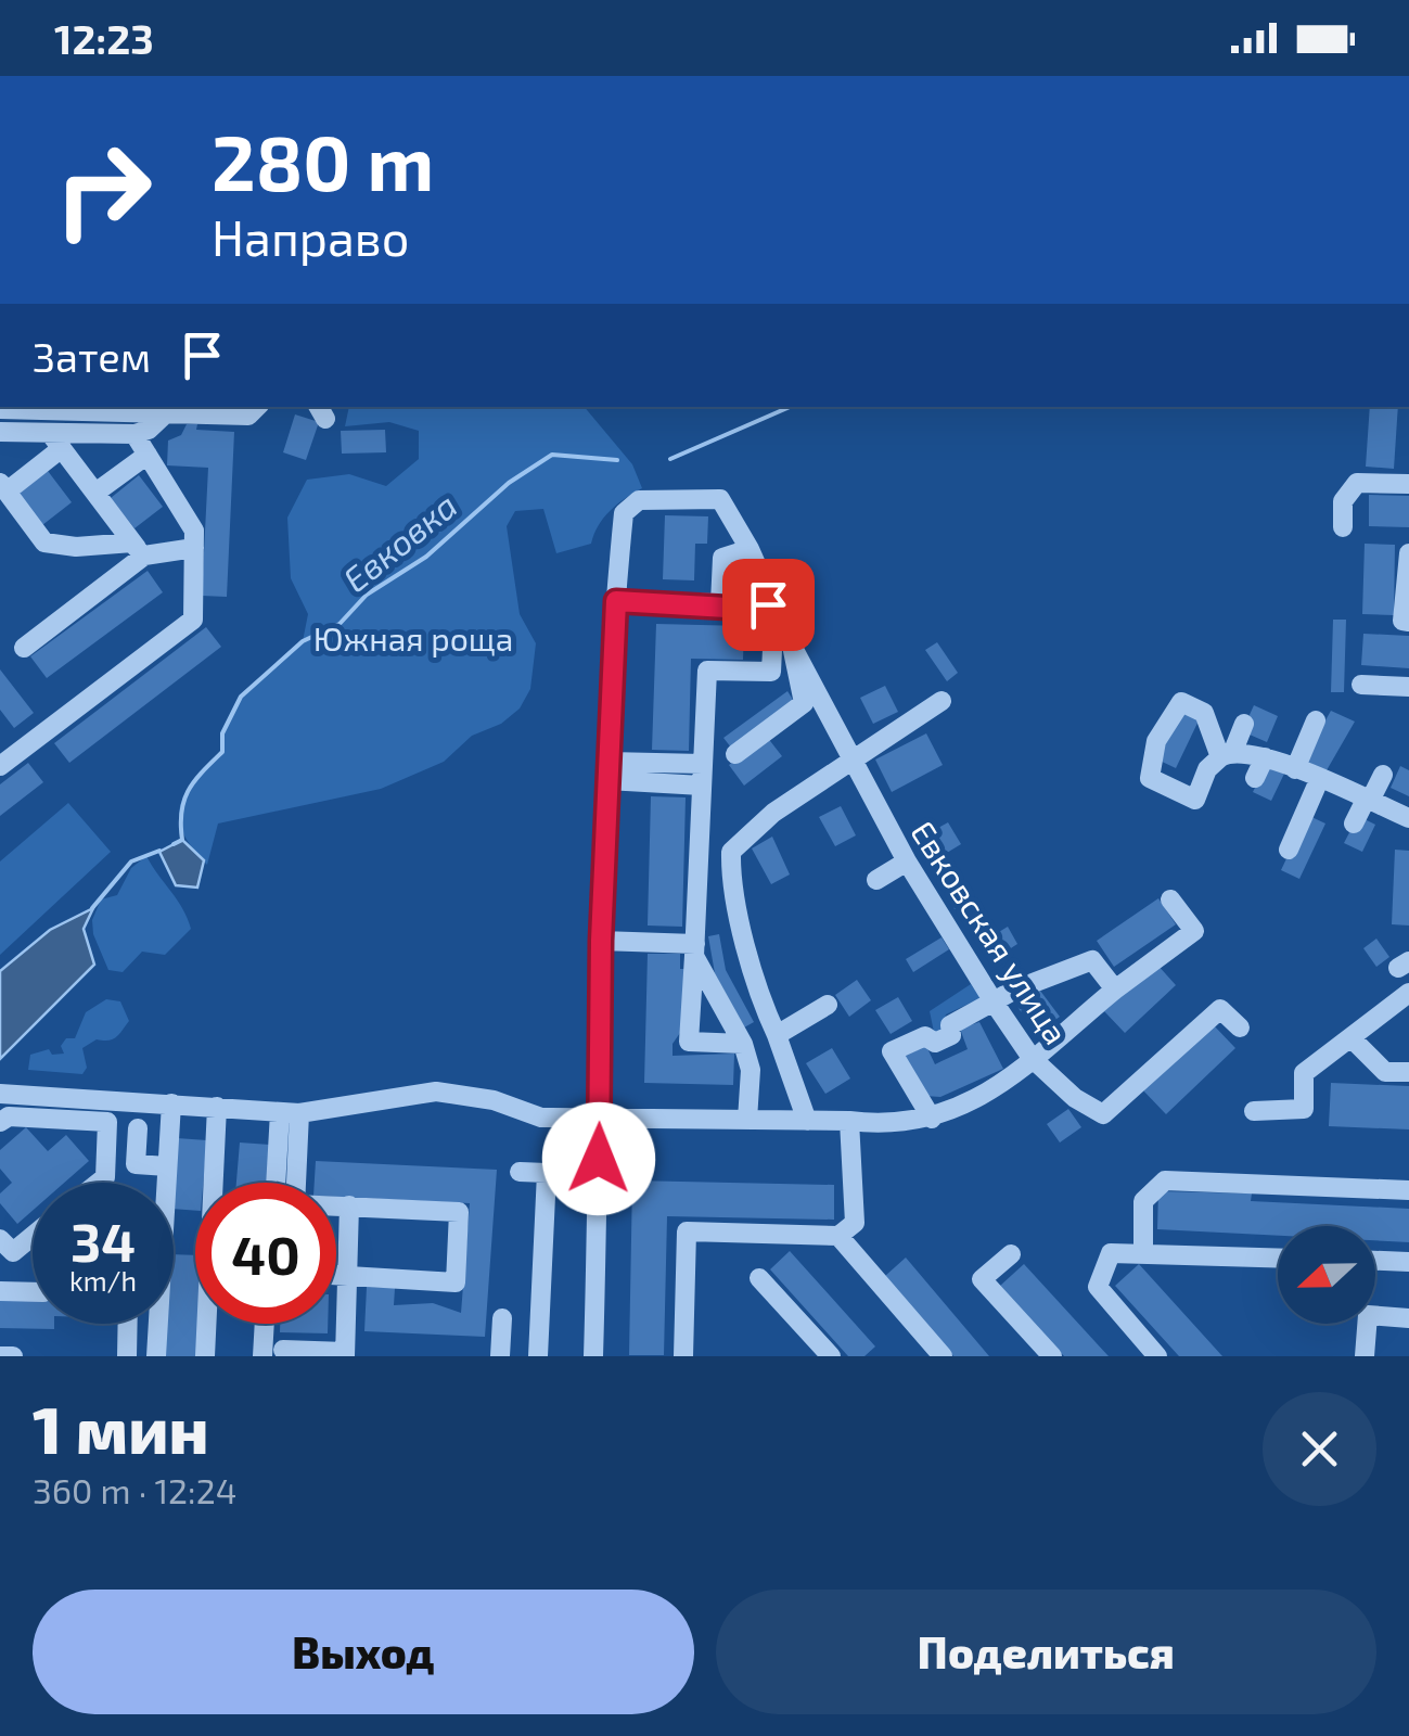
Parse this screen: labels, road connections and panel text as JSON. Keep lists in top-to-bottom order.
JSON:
{
  "streets": {
    "street": ["Евковская улица"]
  },
  "water": ["Евковка"],
  "parks": ["Южная роща"],
  "north": "left",
  "page": {
    "status": "12:23",
    "turn": ["280 m", "Направо"],
    "then": "Затем",
    "speed": "34 km/h",
    "limit": "40",
    "heading": ["1 мин", "360 m · 12:24"],
    "buttons": ["Выход", "Поделиться"]
  }
}
